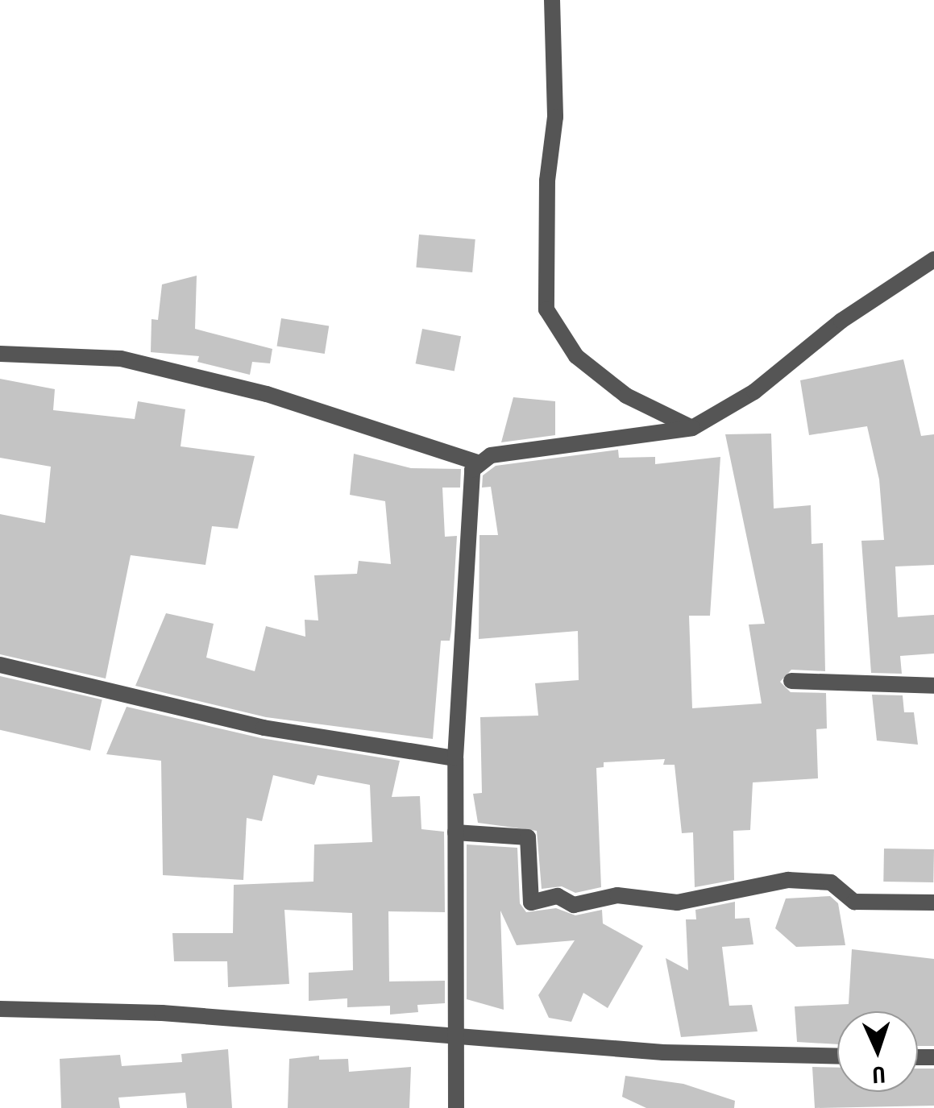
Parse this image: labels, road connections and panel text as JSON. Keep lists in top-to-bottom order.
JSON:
{
  "north": "bottom"
}
